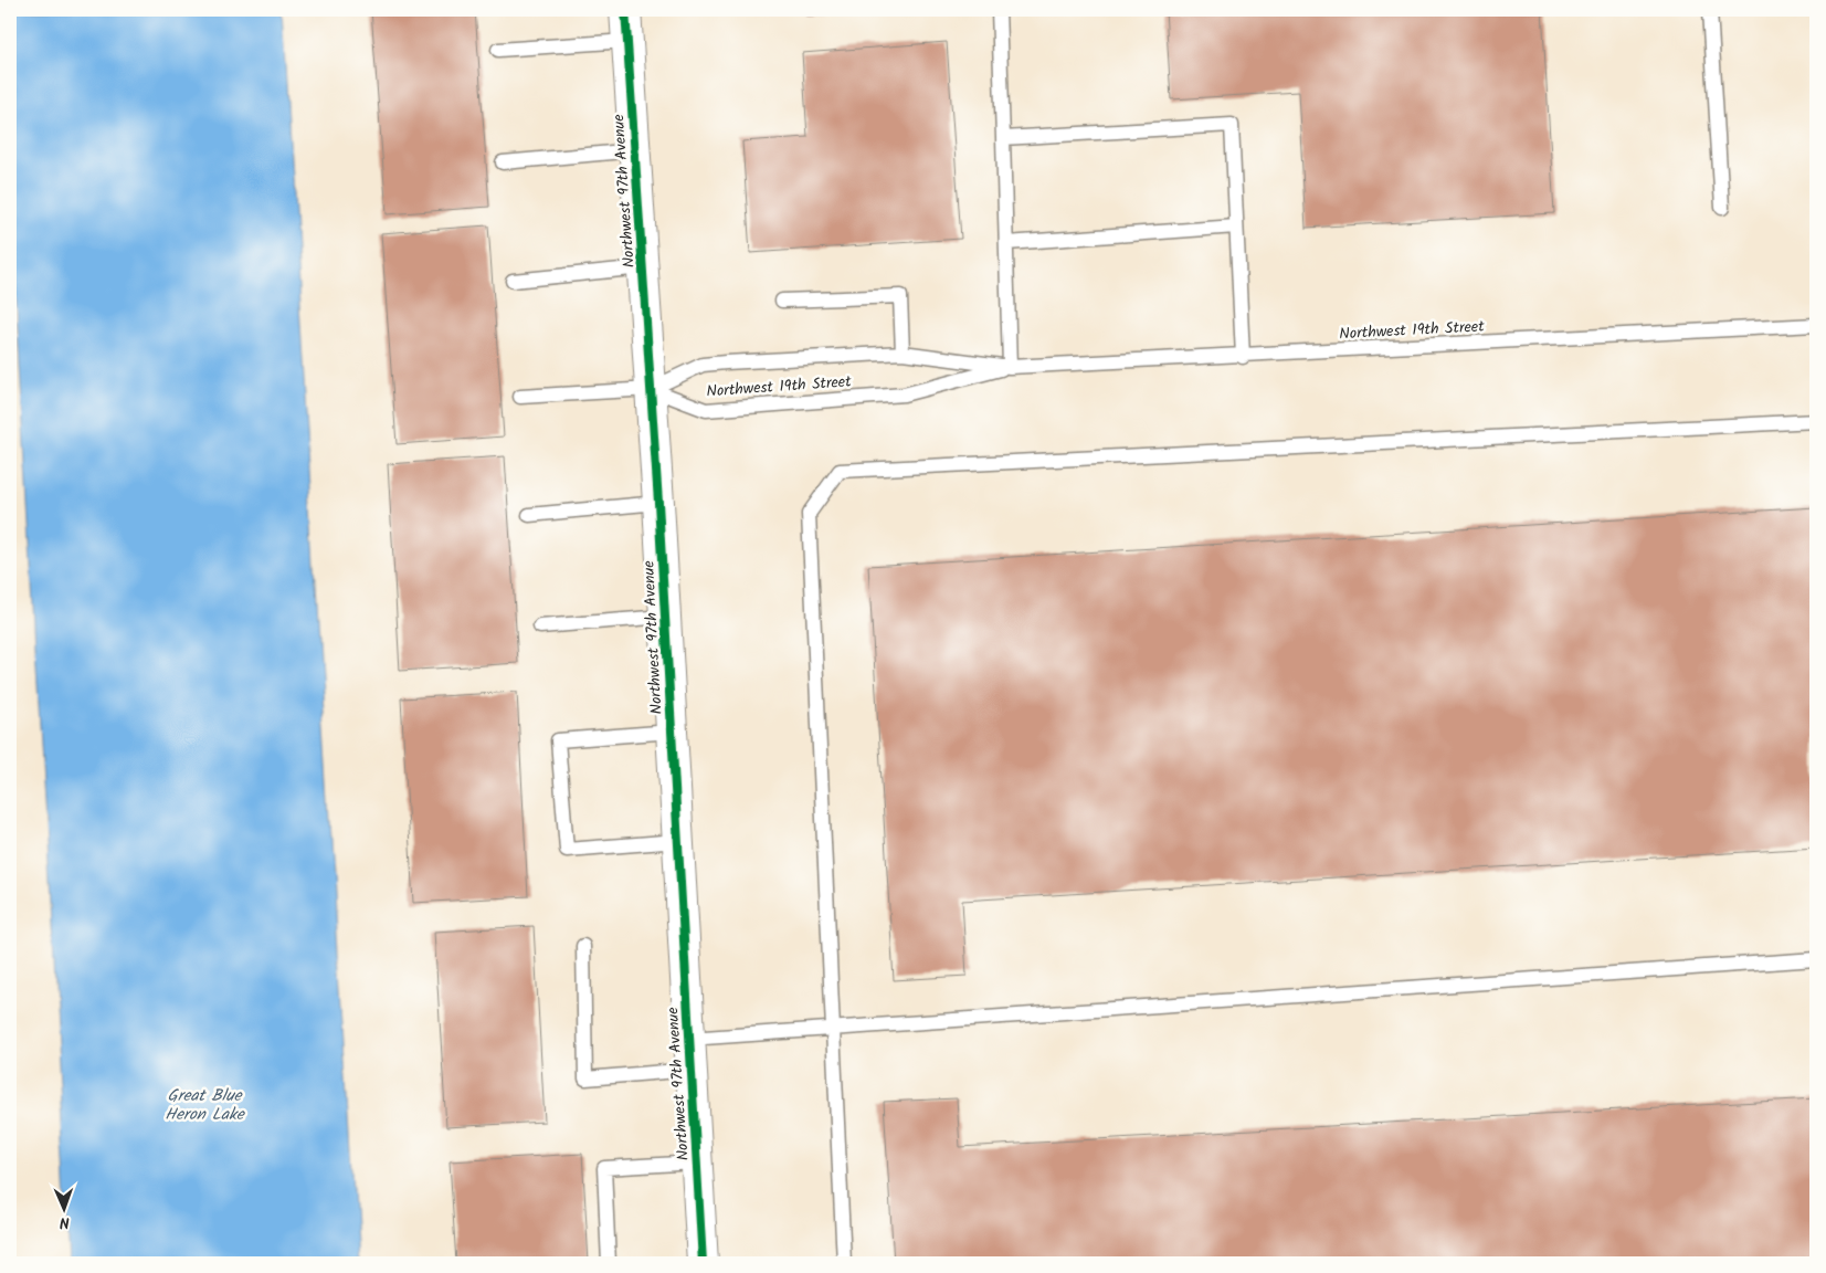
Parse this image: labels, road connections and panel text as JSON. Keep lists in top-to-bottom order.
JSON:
{
  "streets": {
    "street": ["Northwest 97th Avenue"],
    "lane": ["Northwest 19th Street"]
  },
  "crossings": [
    ["Northwest 97th Avenue", "Northwest 19th Street"]
  ],
  "water": ["Great Blue Heron Lake"],
  "north": "bottom"
}
